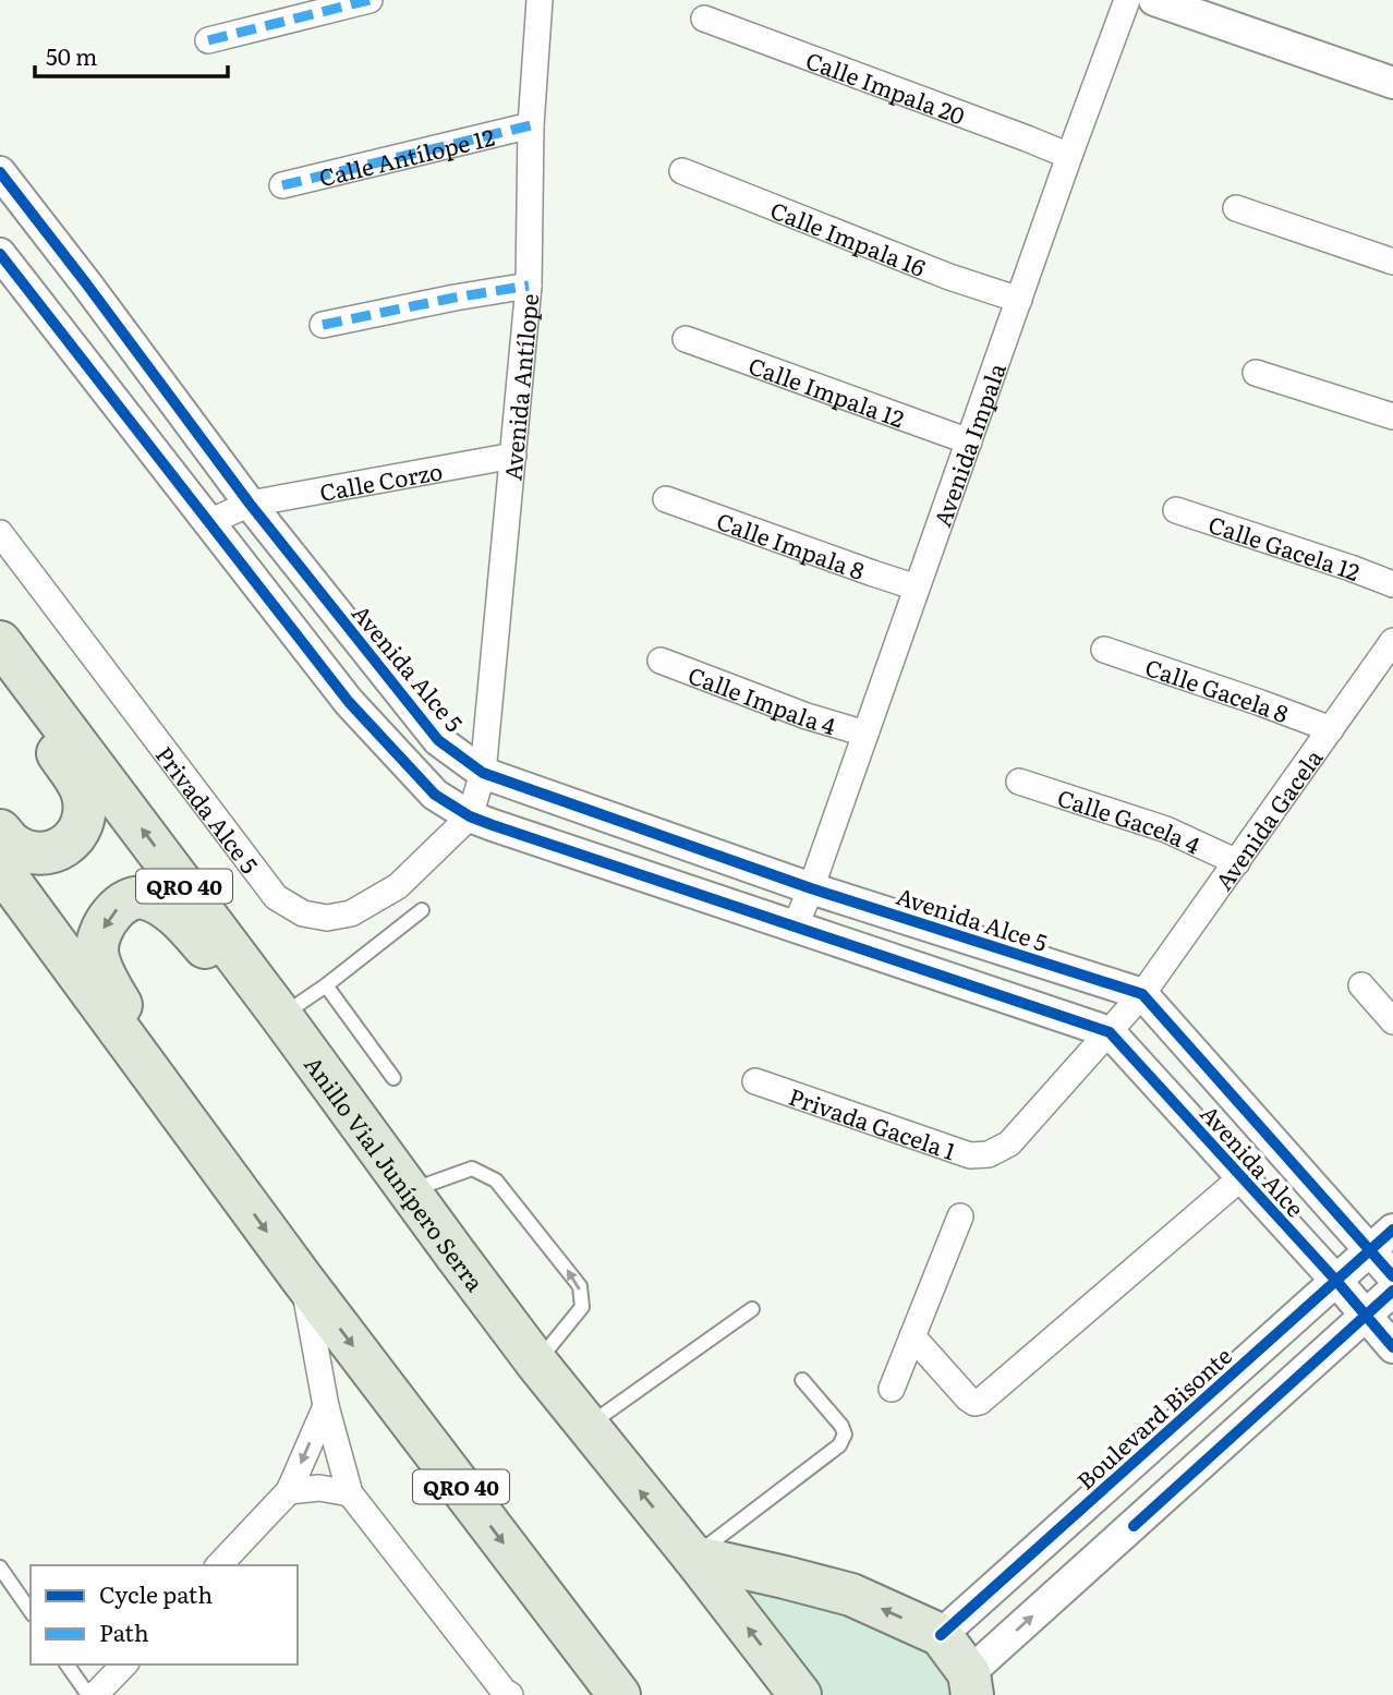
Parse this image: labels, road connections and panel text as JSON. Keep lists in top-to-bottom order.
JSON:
{
  "streets": {
    "highway": ["QRO 40", "Anillo Vial Junípero Serra"],
    "street": [
      "Calle Impala 20",
      "Calle Antílope 12",
      "Calle Impala 16",
      "Avenida Antílope",
      "Calle Impala 12",
      "Avenida Impala",
      "Calle Corzo",
      "Calle Impala 8",
      "Calle Gacela 12",
      "Avenida Alce 5",
      "Calle Gacela 8",
      "Calle Impala 4",
      "Privada Alce 5",
      "Avenida Gacela",
      "Calle Gacela 4",
      "Privada Gacela 1",
      "Avenida Alce",
      "Boulevard Bisonte"
    ]
  },
  "crossings": [
    ["Calle Impala 20", "Avenida Impala"],
    ["Calle Antílope 12", "Avenida Antílope"],
    ["Calle Impala 16", "Avenida Impala"],
    ["Avenida Antílope", "Calle Corzo"],
    ["Avenida Antílope", "Avenida Alce 5"],
    ["Avenida Antílope", "Privada Alce 5"],
    ["Calle Impala 12", "Avenida Impala"],
    ["Avenida Impala", "Calle Impala 8"],
    ["Avenida Impala", "Avenida Alce 5"],
    ["Avenida Impala", "Calle Impala 4"],
    ["Calle Corzo", "Avenida Alce 5"],
    ["Avenida Alce 5", "Avenida Gacela"],
    ["Avenida Alce 5", "Avenida Alce"],
    ["Calle Gacela 8", "Avenida Gacela"],
    ["Avenida Gacela", "Calle Gacela 4"],
    ["Avenida Gacela", "Privada Gacela 1"],
    ["Avenida Gacela", "Avenida Alce"],
    ["Avenida Alce", "Boulevard Bisonte"]
  ],
  "legend": ["Cycle path", "Path"],
  "scale_bar": "50 m"
}
